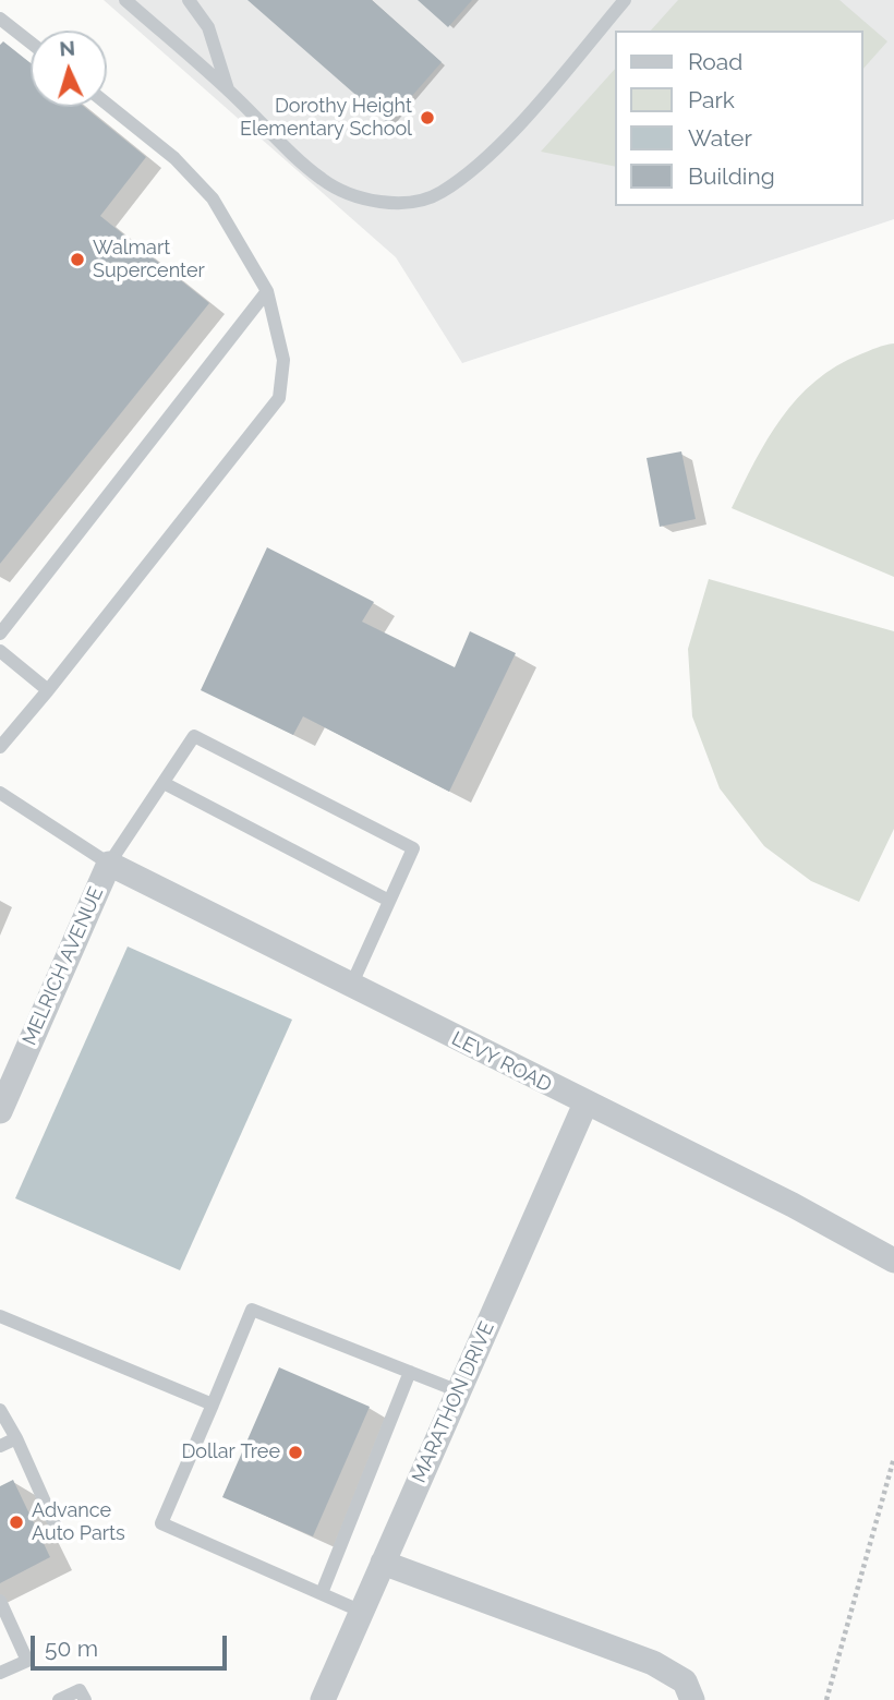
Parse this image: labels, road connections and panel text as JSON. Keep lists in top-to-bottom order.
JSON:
{
  "streets": {
    "street": ["MELRICH AVENUE", "LEVY ROAD", "MARATHON DRIVE"]
  },
  "crossings": [
    ["MELRICH AVENUE", "LEVY ROAD"],
    ["LEVY ROAD", "MARATHON DRIVE"]
  ],
  "places": [
    "Dorothy Height Elementary School",
    "Walmart Supercenter",
    "Dollar Tree",
    "Advance Auto Parts"
  ],
  "legend": [
    "Road",
    "Park",
    "Water",
    "Building"
  ],
  "scale_bar": "50 m",
  "north": "top"
}
